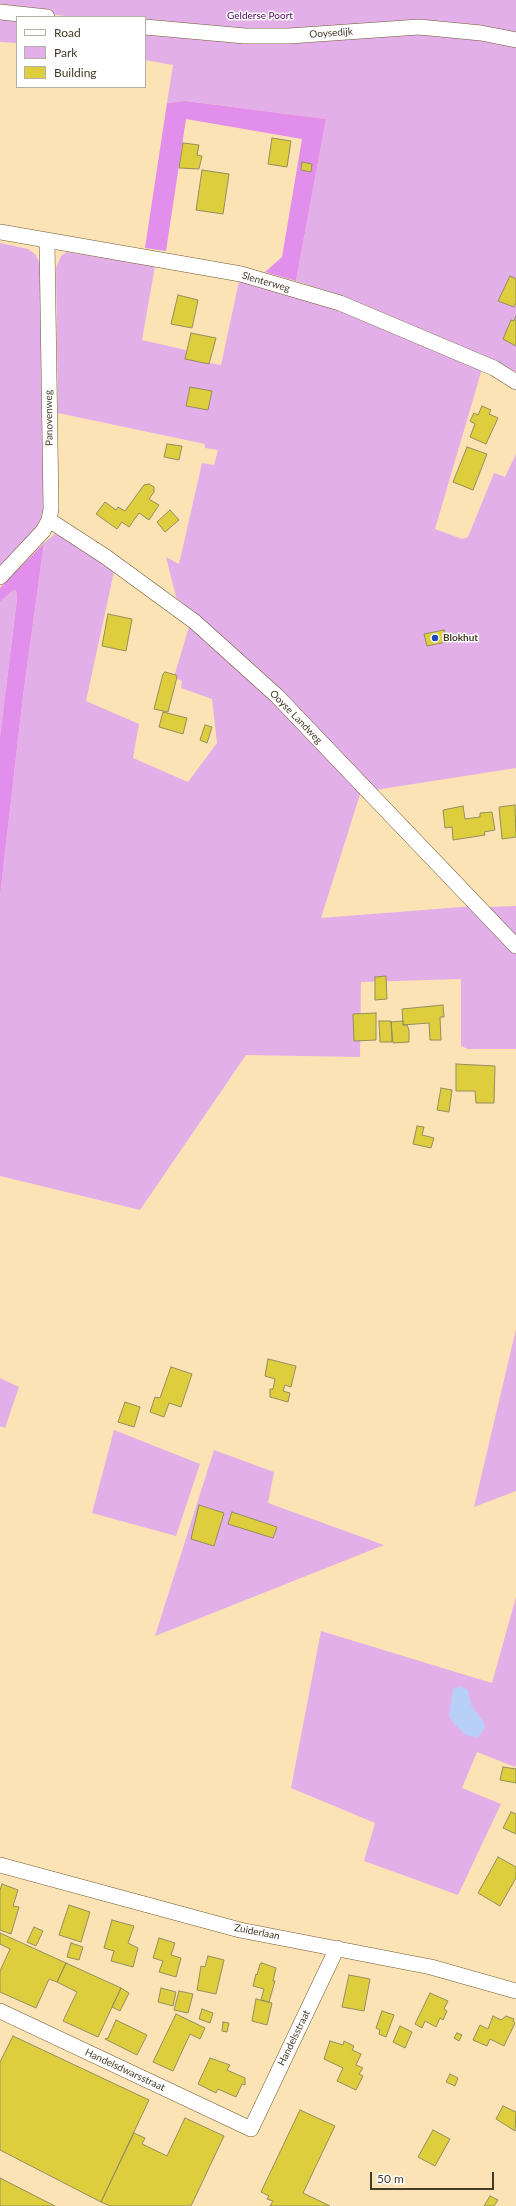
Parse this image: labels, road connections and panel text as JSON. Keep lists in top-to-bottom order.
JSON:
{
  "streets": {
    "street": [
      "Ooysedijk",
      "Slenterweg",
      "Panovenweg",
      "Ooyse Landweg",
      "Zuiderlaan",
      "Handelsstraat",
      "Handelsdwarsstraat"
    ]
  },
  "crossings": [
    ["Slenterweg", "Panovenweg"],
    ["Panovenweg", "Ooyse Landweg"],
    ["Zuiderlaan", "Handelsstraat"],
    ["Handelsstraat", "Handelsdwarsstraat"]
  ],
  "parks": ["Gelderse Poort"],
  "places": ["Blokhut"],
  "legend": ["Road", "Park", "Building"],
  "scale_bar": "50 m"
}
